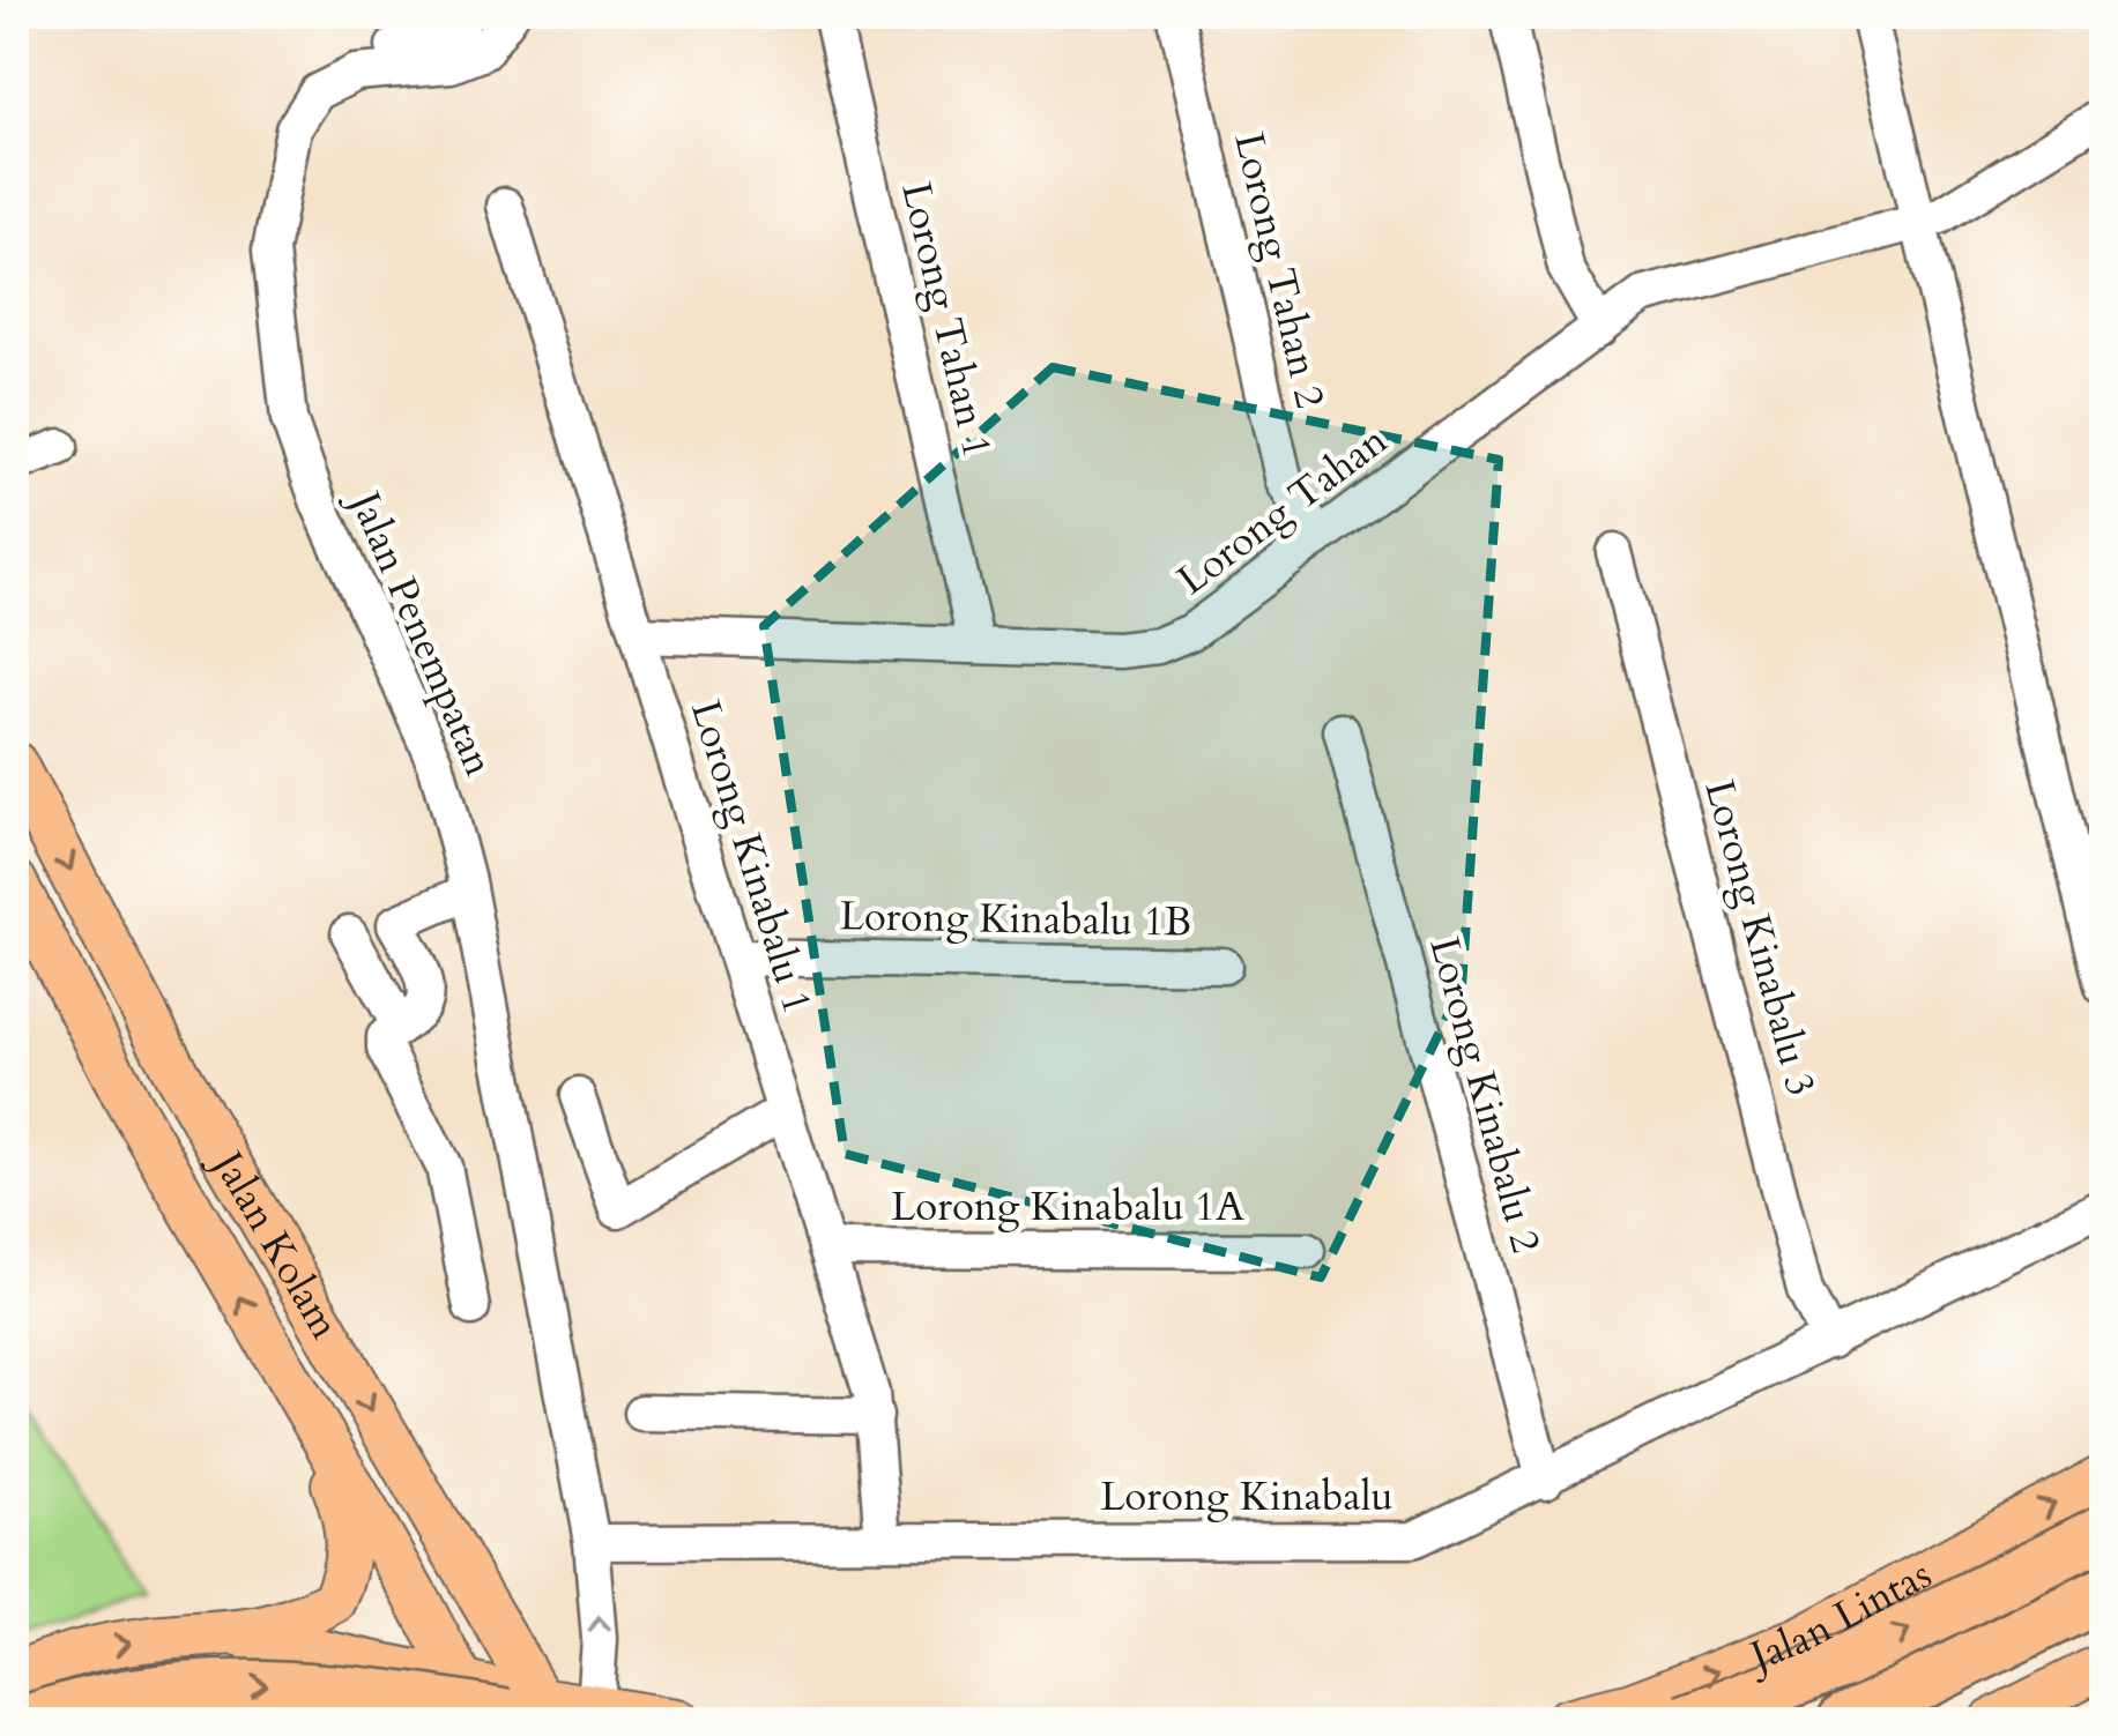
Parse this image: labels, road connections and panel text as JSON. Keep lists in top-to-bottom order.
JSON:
{
  "streets": {
    "highway": ["Jalan Lintas"],
    "main road": ["Jalan Kolam"],
    "street": [
      "Lorong Tahan 2",
      "Lorong Tahan 1",
      "Lorong Tahan",
      "Jalan Penempatan",
      "Lorong Kinabalu 1",
      "Lorong Kinabalu 1B",
      "Lorong Kinabalu 3",
      "Lorong Kinabalu 2",
      "Lorong Kinabalu 1A",
      "Lorong Kinabalu"
    ]
  },
  "crossings": [
    ["Lorong Tahan 2", "Lorong Tahan"],
    ["Lorong Tahan 1", "Lorong Tahan"],
    ["Lorong Tahan", "Lorong Kinabalu 1"],
    ["Jalan Penempatan", "Lorong Kinabalu"],
    ["Lorong Kinabalu 1", "Lorong Kinabalu 1B"],
    ["Lorong Kinabalu 1", "Lorong Kinabalu 1A"],
    ["Lorong Kinabalu 1", "Lorong Kinabalu"],
    ["Lorong Kinabalu 3", "Lorong Kinabalu"],
    ["Lorong Kinabalu 2", "Lorong Kinabalu"]
  ],
  "one_way": ["Jalan Lintas"]
}
